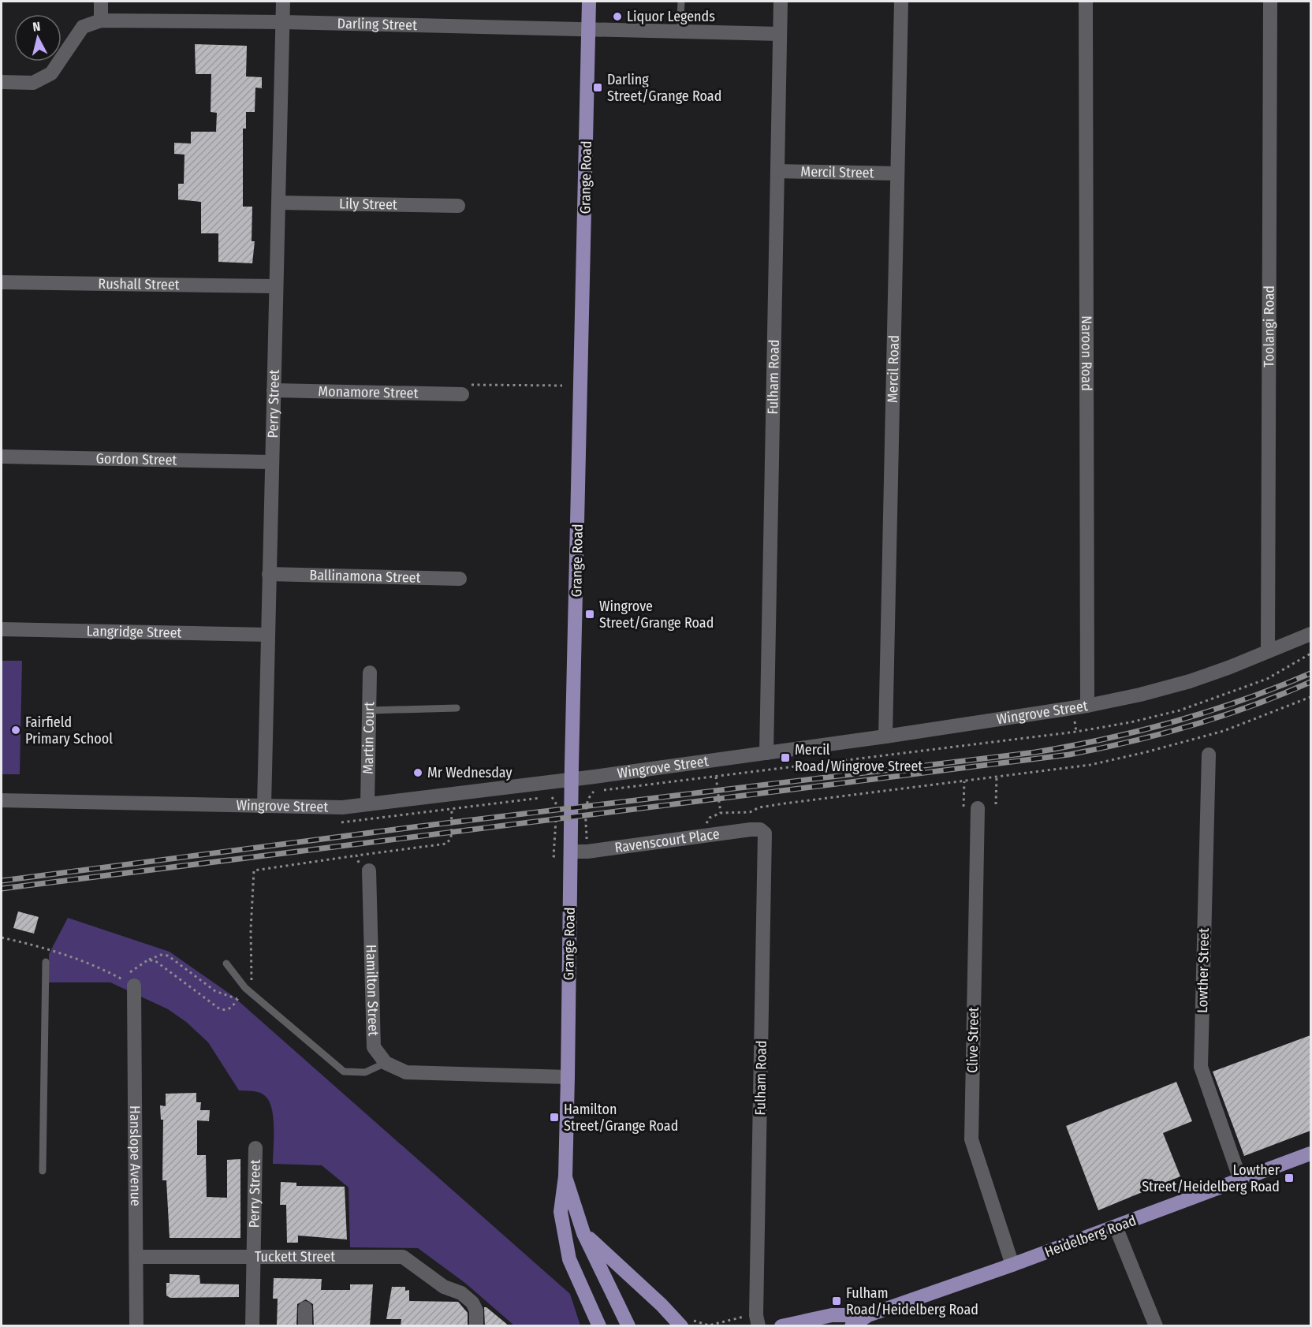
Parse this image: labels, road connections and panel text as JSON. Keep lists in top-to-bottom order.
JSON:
{
  "streets": {
    "main road": ["Grange Road", "Heidelberg Road"],
    "street": [
      "Darling Street",
      "Mercil Street",
      "Lily Street",
      "Rushall Street",
      "Toolangi Road",
      "Naroon Road",
      "Mercil Road",
      "Fulham Road",
      "Monamore Street",
      "Perry Street",
      "Gordon Street",
      "Ballinamona Street",
      "Langridge Street",
      "Wingrove Street",
      "Martin Court",
      "Ravenscourt Place",
      "Lowther Street",
      "Hamilton Street",
      "Clive Street",
      "Hanslope Avenue",
      "Tuckett Street"
    ]
  },
  "crossings": [
    ["Darling Street", "Grange Road"],
    ["Darling Street", "Fulham Road"],
    ["Darling Street", "Perry Street"],
    ["Mercil Street", "Mercil Road"],
    ["Mercil Street", "Fulham Road"],
    ["Grange Road", "Wingrove Street"],
    ["Grange Road", "Ravenscourt Place"],
    ["Lily Street", "Perry Street"],
    ["Rushall Street", "Perry Street"],
    ["Toolangi Road", "Wingrove Street"],
    ["Naroon Road", "Wingrove Street"],
    ["Mercil Road", "Wingrove Street"],
    ["Fulham Road", "Wingrove Street"],
    ["Fulham Road", "Ravenscourt Place"],
    ["Monamore Street", "Perry Street"],
    ["Perry Street", "Gordon Street"],
    ["Perry Street", "Ballinamona Street"],
    ["Perry Street", "Langridge Street"],
    ["Perry Street", "Wingrove Street"],
    ["Perry Street", "Tuckett Street"],
    ["Wingrove Street", "Martin Court"],
    ["Lowther Street", "Heidelberg Road"],
    ["Clive Street", "Heidelberg Road"],
    ["Hanslope Avenue", "Tuckett Street"]
  ],
  "places": {
    "other": ["Liquor Legends", "Fairfield Primary School", "Mr Wednesday"],
    "transit": [
      "Darling Street/Grange Road",
      "Wingrove Street/Grange Road",
      "Mercil Road/Wingrove Street",
      "Hamilton Street/Grange Road",
      "Lowther Street/Heidelberg Road",
      "Fulham Road/Heidelberg Road"
    ]
  },
  "north": "top"
}
